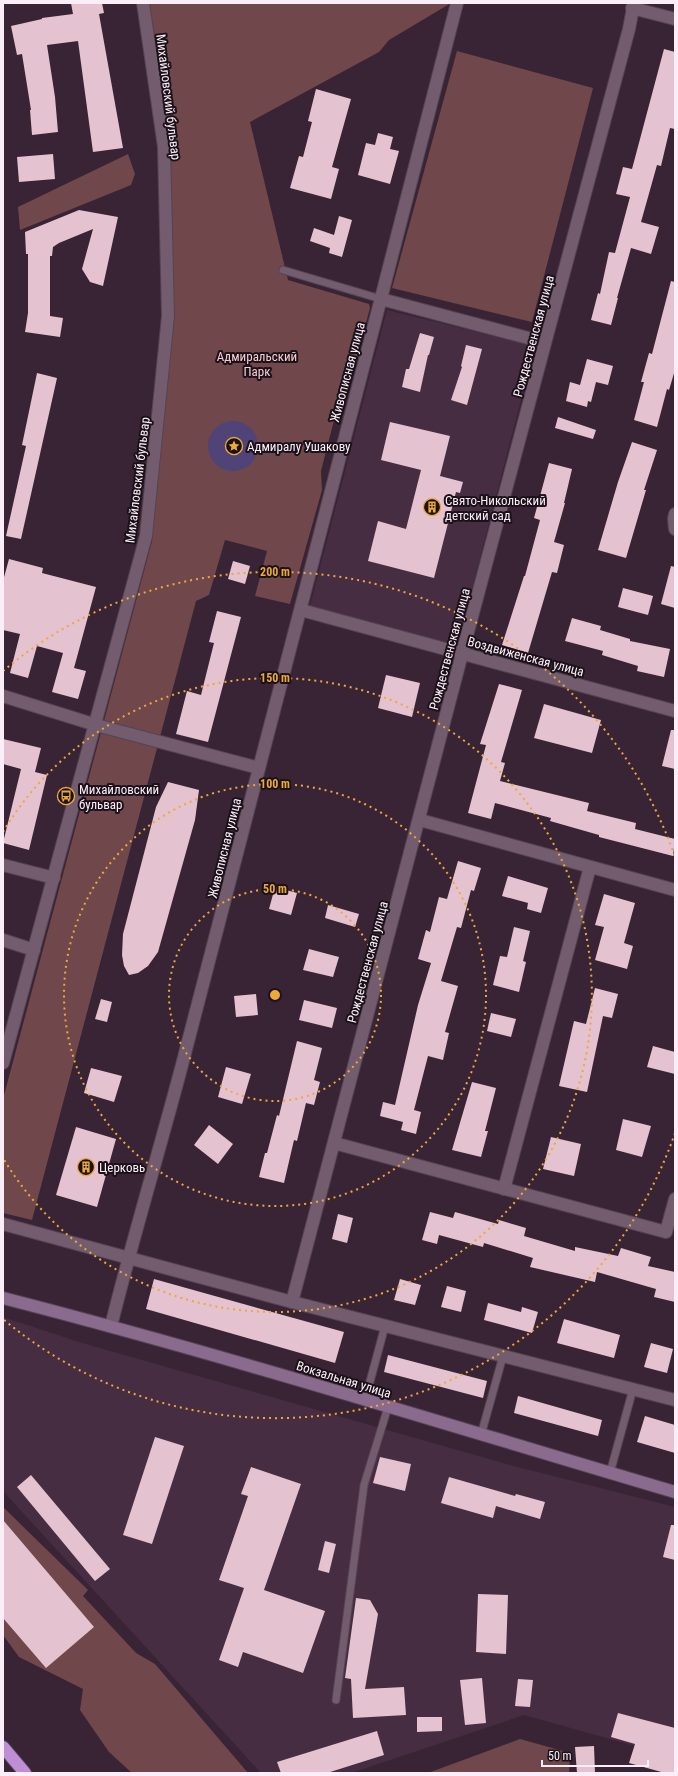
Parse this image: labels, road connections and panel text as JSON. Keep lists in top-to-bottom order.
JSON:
{
  "streets": {
    "main road": ["Вокзальная улица"],
    "street": [
      "Михайловский бульвар",
      "Рождественская улица",
      "Живописная улица",
      "Воздвиженская улица"
    ]
  },
  "crossings": [
    ["Рождественская улица", "Воздвиженская улица"],
    ["Живописная улица", "Воздвиженская улица"],
    ["Живописная улица", "Вокзальная улица"]
  ],
  "parks": ["Адмиральский Парк"],
  "places": {
    "place": ["Адмиралу Ушакову"],
    "building": ["Свято-Никольский детский сад", "Церковь"],
    "bus stop": ["Михайловский бульвар"]
  },
  "scale_bar": "50 m",
  "rings": [
    "200 m",
    "150 m",
    "100 m",
    "50 m"
  ]
}
